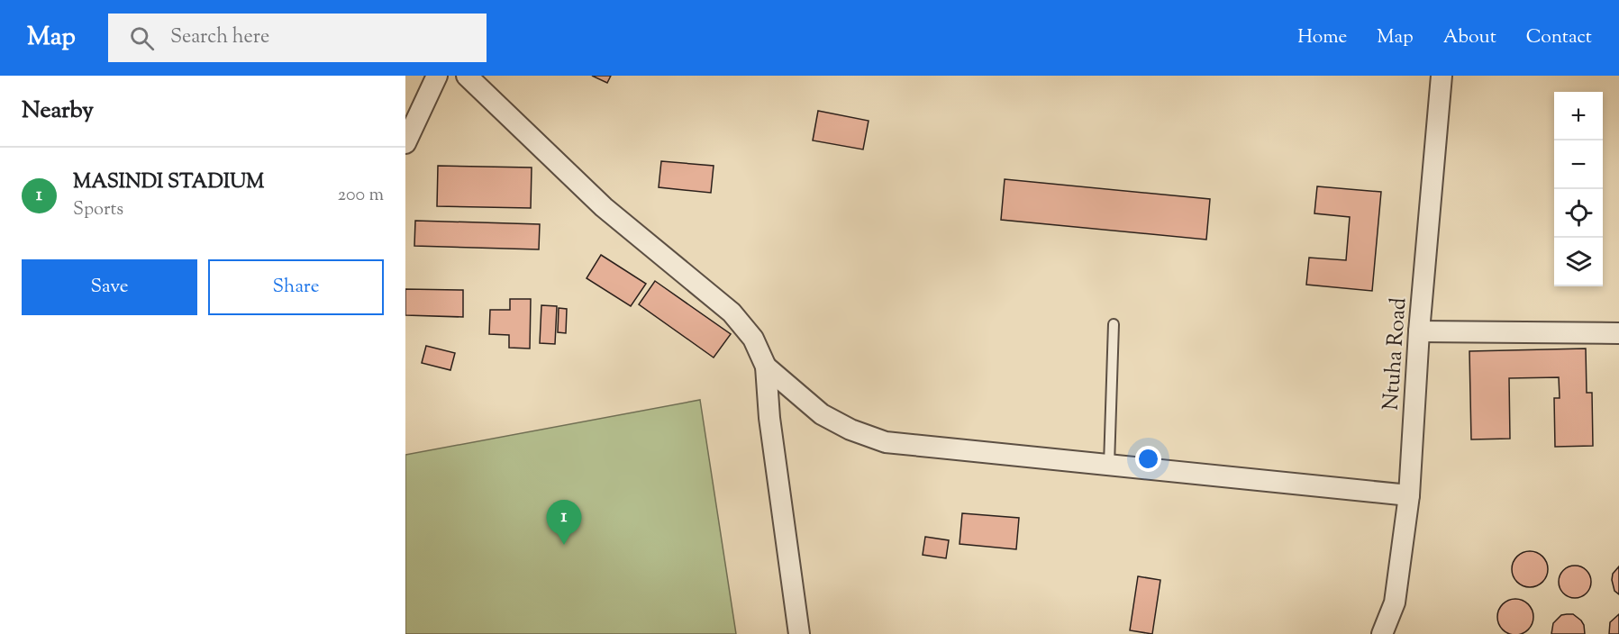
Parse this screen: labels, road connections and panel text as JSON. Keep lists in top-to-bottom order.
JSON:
{
  "streets": {
    "street": ["Ntuha Road"]
  },
  "page": {
    "header": "Map",
    "search": "Search here",
    "nav": [
      "Home",
      "Map",
      "About",
      "Contact"
    ],
    "heading": "Nearby",
    "map_buttons": ["+", "−"],
    "list": [
      {
        "mark": "1",
        "name": "MASINDI STADIUM",
        "note": "Sports",
        "value": "200 m"
      }
    ],
    "buttons": ["Save", "Share"],
    "pins": "1"
  }
}
